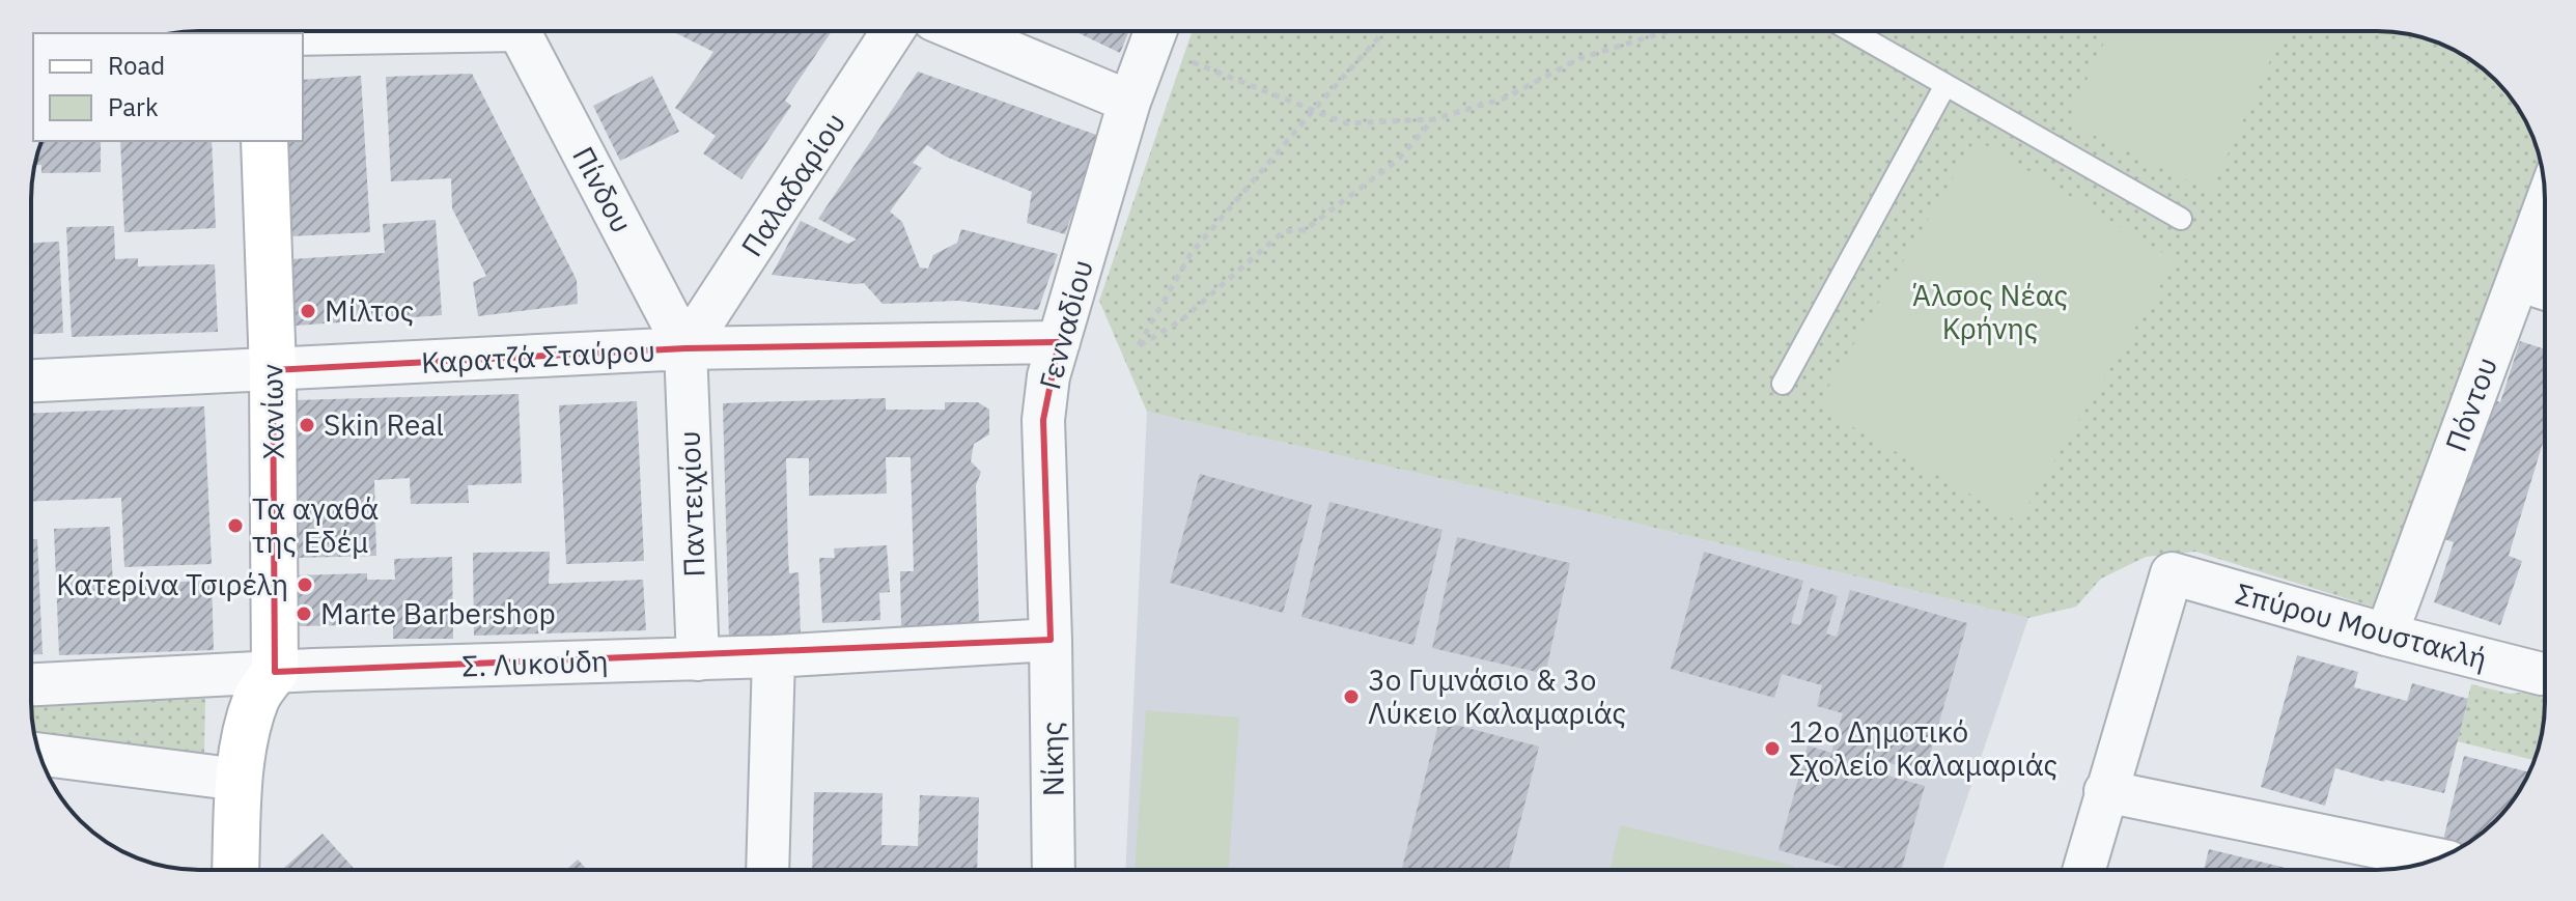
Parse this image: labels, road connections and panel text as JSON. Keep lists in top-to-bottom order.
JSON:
{
  "streets": {
    "main road": ["Χανίων"],
    "street": [
      "Παλαδαρίου",
      "Πίνδου",
      "Γενναδίου",
      "Καρατζά Σταύρου",
      "Πόντου",
      "Παντειχίου",
      "Σπύρου Μουστακλή",
      "Σ. Λυκούδη",
      "Νίκης"
    ]
  },
  "crossings": [
    ["Παλαδαρίου", "Πίνδου"],
    ["Παλαδαρίου", "Καρατζά Σταύρου"],
    ["Παλαδαρίου", "Παντειχίου"],
    ["Πίνδου", "Καρατζά Σταύρου"],
    ["Πίνδου", "Παντειχίου"],
    ["Γενναδίου", "Καρατζά Σταύρου"],
    ["Γενναδίου", "Σ. Λυκούδη"],
    ["Γενναδίου", "Νίκης"],
    ["Καρατζά Σταύρου", "Χανίων"],
    ["Καρατζά Σταύρου", "Παντειχίου"],
    ["Πόντου", "Σπύρου Μουστακλή"],
    ["Χανίων", "Σ. Λυκούδη"],
    ["Παντειχίου", "Σ. Λυκούδη"],
    ["Σ. Λυκούδη", "Νίκης"]
  ],
  "parks": ["Άλσος Νέας Κρήνης"],
  "places": [
    "Μίλτος",
    "Skin Real",
    "Τα αγαθά της Εδέμ",
    "Κατερίνα Τσιρέλη",
    "Marte Barbershop",
    "3ο Γυμνάσιο & 3ο Λύκειο Καλαμαριάς",
    "12ο Δημοτικό Σχολείο Καλαμαριάς"
  ],
  "legend": ["Road", "Park"]
}
